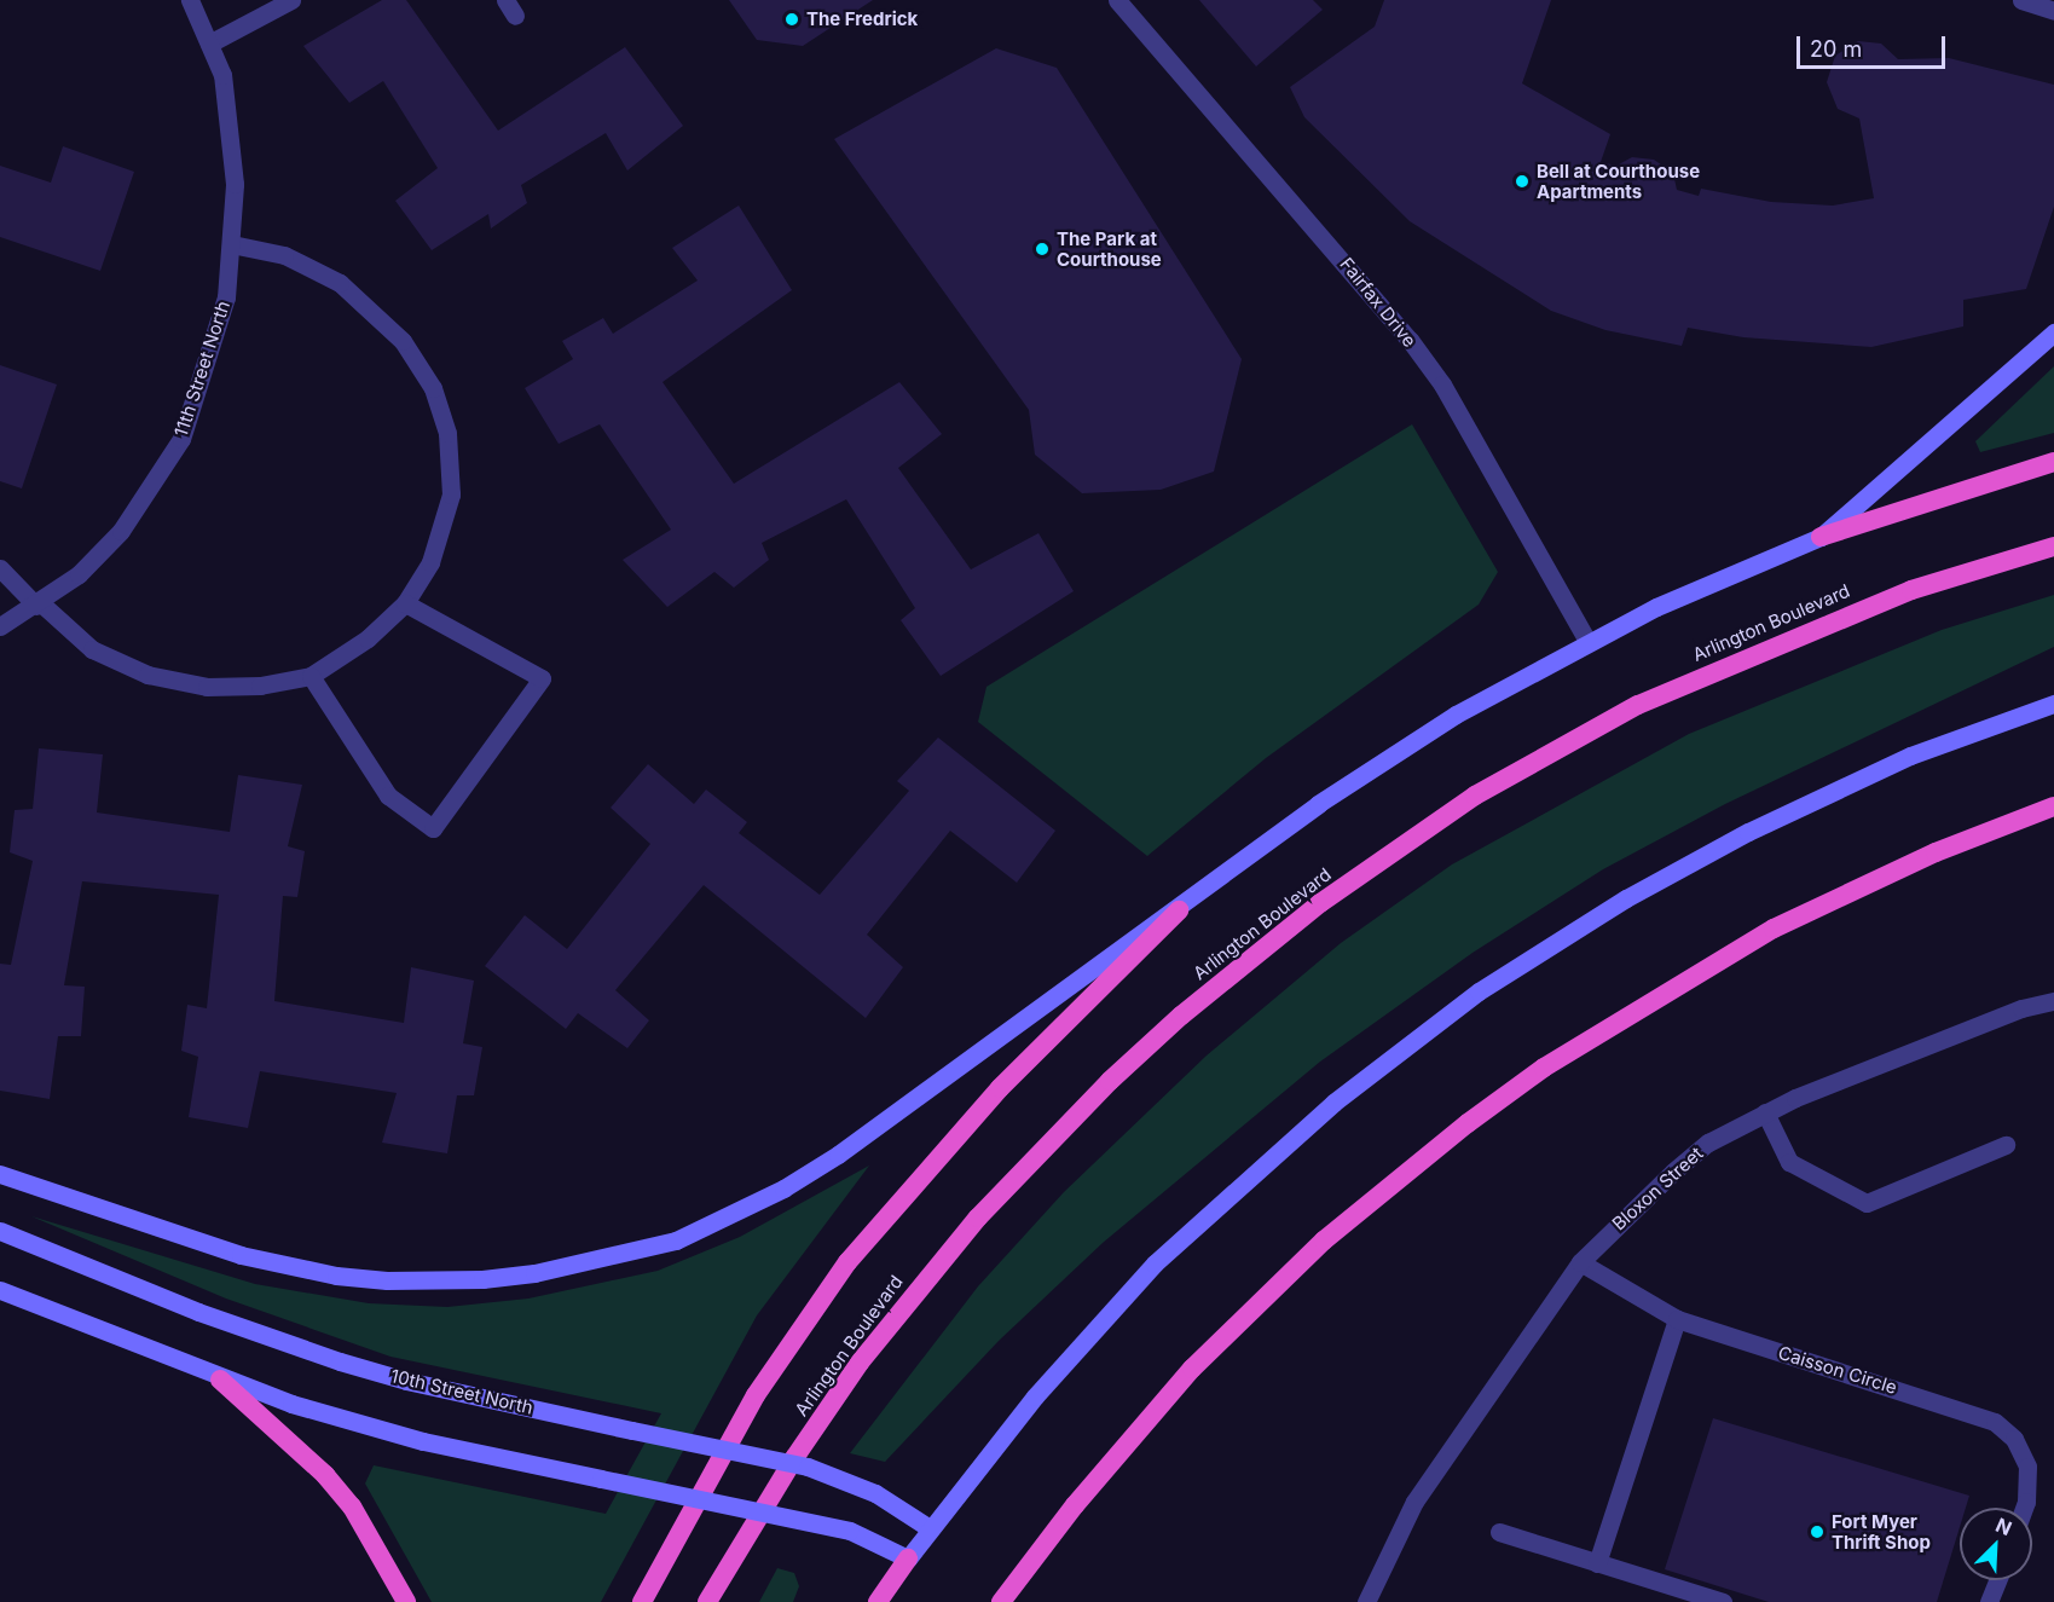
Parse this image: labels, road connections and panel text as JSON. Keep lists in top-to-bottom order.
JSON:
{
  "streets": {
    "highway": ["Arlington Boulevard"],
    "main road": ["10th Street North"],
    "street": [
      "Fairfax Drive",
      "11th Street North",
      "Bloxon Street",
      "Caisson Circle"
    ]
  },
  "crossings": [
    ["Bloxon Street", "Caisson Circle"]
  ],
  "places": [
    "The Fredrick",
    "Bell at Courthouse Apartments",
    "The Park at Courthouse",
    "Fort Myer Thrift Shop"
  ],
  "scale_bar": "20 m",
  "north": "top right"
}
